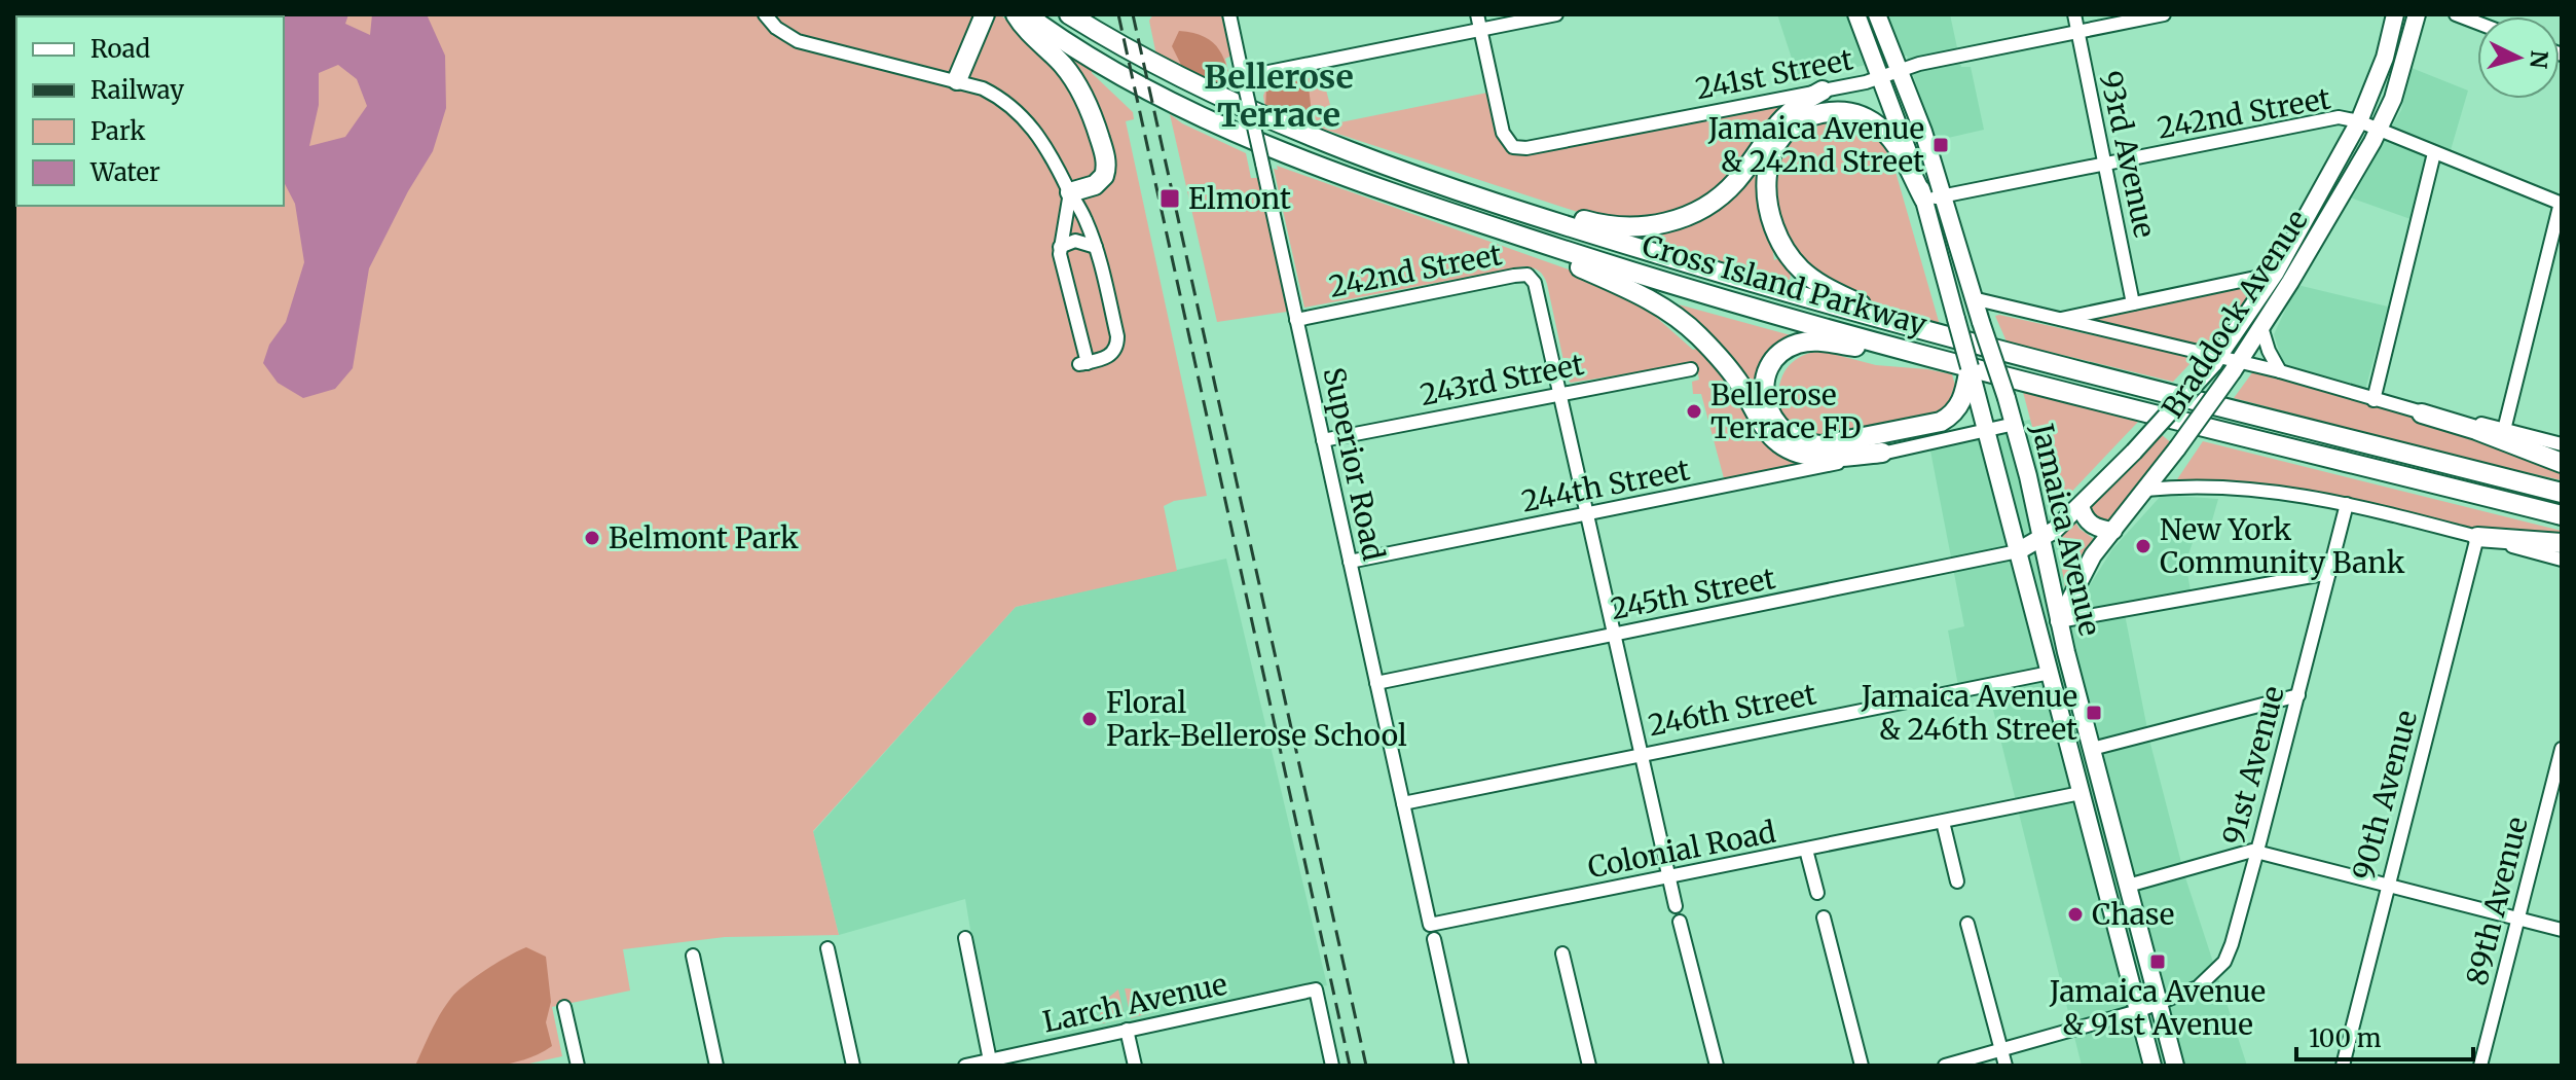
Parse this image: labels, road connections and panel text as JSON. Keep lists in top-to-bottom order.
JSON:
{
  "streets": {
    "highway": ["Cross Island Parkway"],
    "main road": ["Braddock Avenue", "Jamaica Avenue", "246th Street"],
    "street": [
      "241st Street",
      "242nd Street",
      "93rd Avenue",
      "243rd Street",
      "Superior Road",
      "244th Street",
      "245th Street",
      "91st Avenue",
      "90th Avenue",
      "Colonial Road",
      "89th Avenue",
      "Larch Avenue"
    ]
  },
  "crossings": [
    ["241st Street", "93rd Avenue"],
    ["241st Street", "Jamaica Avenue"],
    ["242nd Street", "93rd Avenue"],
    ["242nd Street", "Braddock Avenue"],
    ["242nd Street", "243rd Street"],
    ["242nd Street", "Superior Road"],
    ["242nd Street", "Jamaica Avenue"],
    ["Braddock Avenue", "Jamaica Avenue"],
    ["Braddock Avenue", "245th Street"],
    ["243rd Street", "Superior Road"],
    ["Superior Road", "244th Street"],
    ["Superior Road", "245th Street"],
    ["Superior Road", "246th Street"],
    ["Superior Road", "Colonial Road"],
    ["244th Street", "Jamaica Avenue"],
    ["Jamaica Avenue", "245th Street"],
    ["Jamaica Avenue", "246th Street"],
    ["Jamaica Avenue", "91st Avenue"],
    ["Jamaica Avenue", "Colonial Road"]
  ],
  "districts": ["Bellerose Terrace"],
  "places": {
    "transit": [
      "Jamaica Avenue & 242nd Street",
      "Elmont",
      "Jamaica Avenue & 246th Street",
      "Jamaica Avenue & 91st Avenue"
    ],
    "other": [
      "Bellerose Terrace FD",
      "Belmont Park",
      "New York Community Bank",
      "Floral Park-Bellerose School",
      "Chase"
    ]
  },
  "legend": [
    "Road",
    "Railway",
    "Park",
    "Water"
  ],
  "scale_bar": "100 m",
  "north": "right"
}
